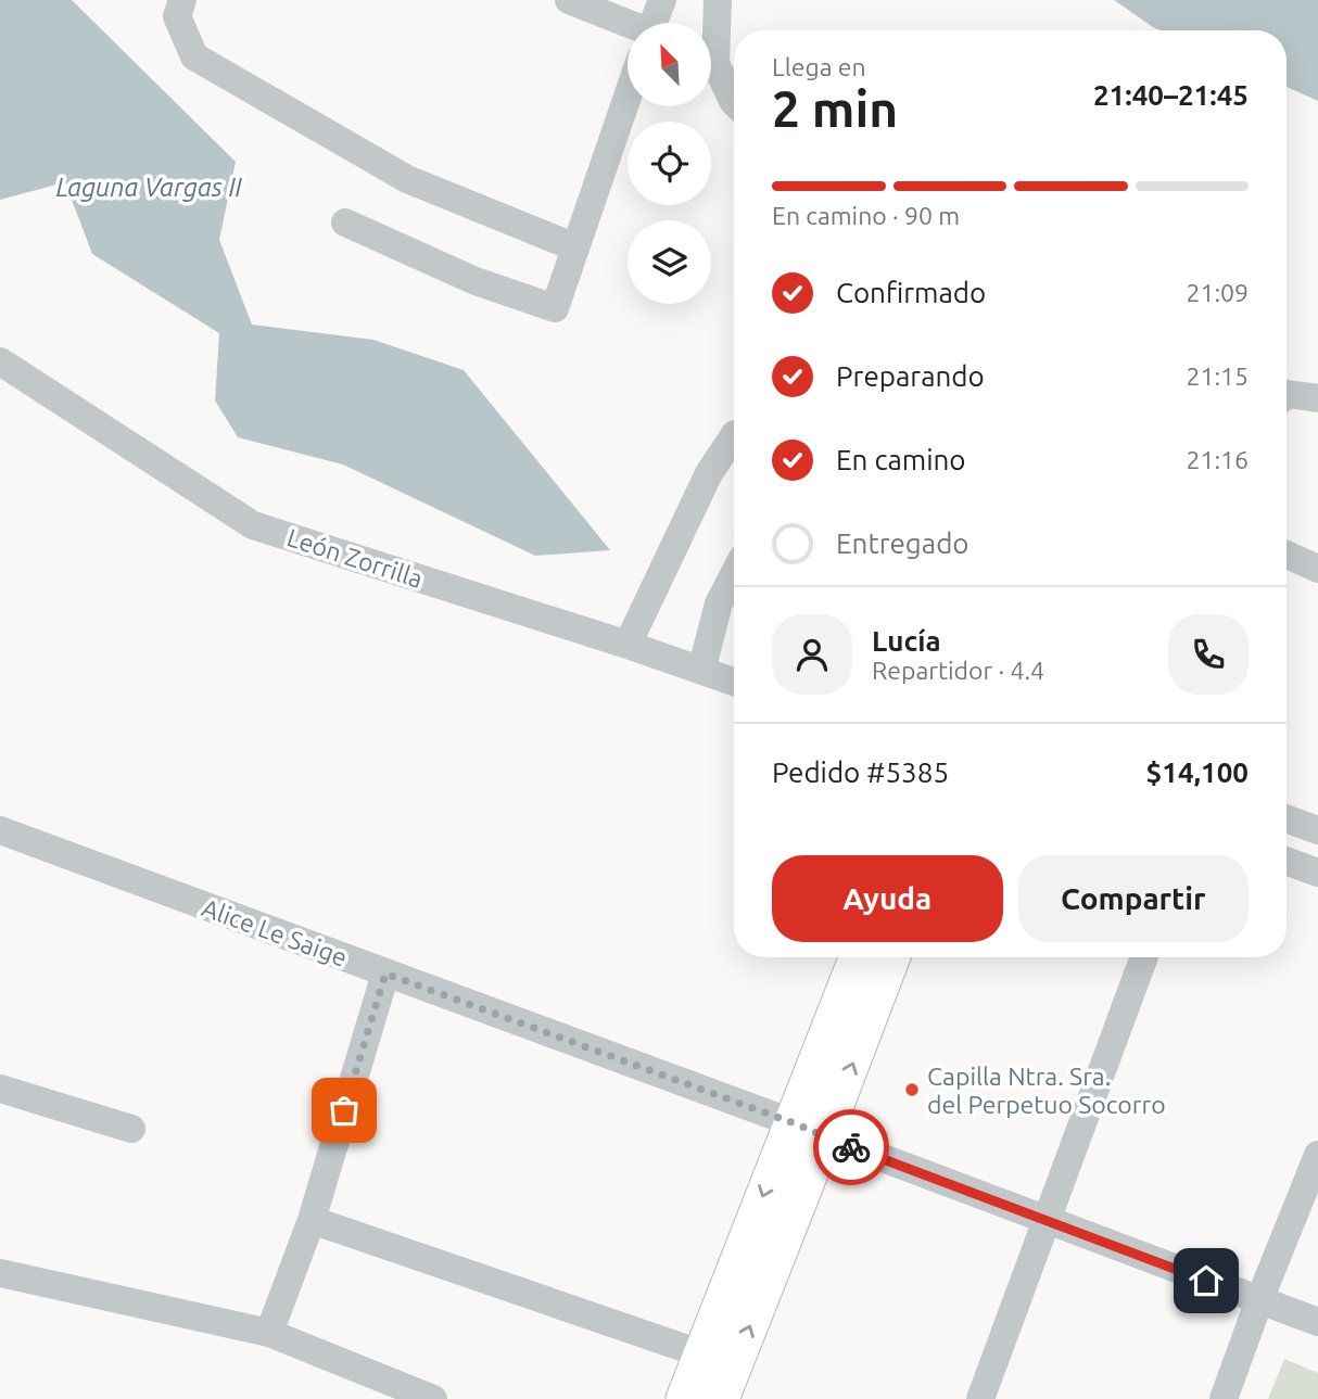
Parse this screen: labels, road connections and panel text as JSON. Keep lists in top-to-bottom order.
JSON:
{
  "streets": {
    "street": ["León Zorrilla", "Alice Le Saige"]
  },
  "water": ["Laguna Vargas II"],
  "places": ["Capilla Ntra. Sra. del Perpetuo Socorro"],
  "north": "top left",
  "page": {
    "heading": ["2 min", "Llega en", "21:40–21:45"],
    "panel": [
      "Lucía",
      "Repartidor · 4.4",
      "Pedido #5385",
      "$14,100"
    ],
    "bar": "En camino · 90 m",
    "list": [
      ["Confirmado", "21:09"],
      ["Preparando", "21:15"],
      ["En camino", "21:16"],
      "Entregado"
    ],
    "buttons": ["Ayuda", "Compartir"]
  }
}
